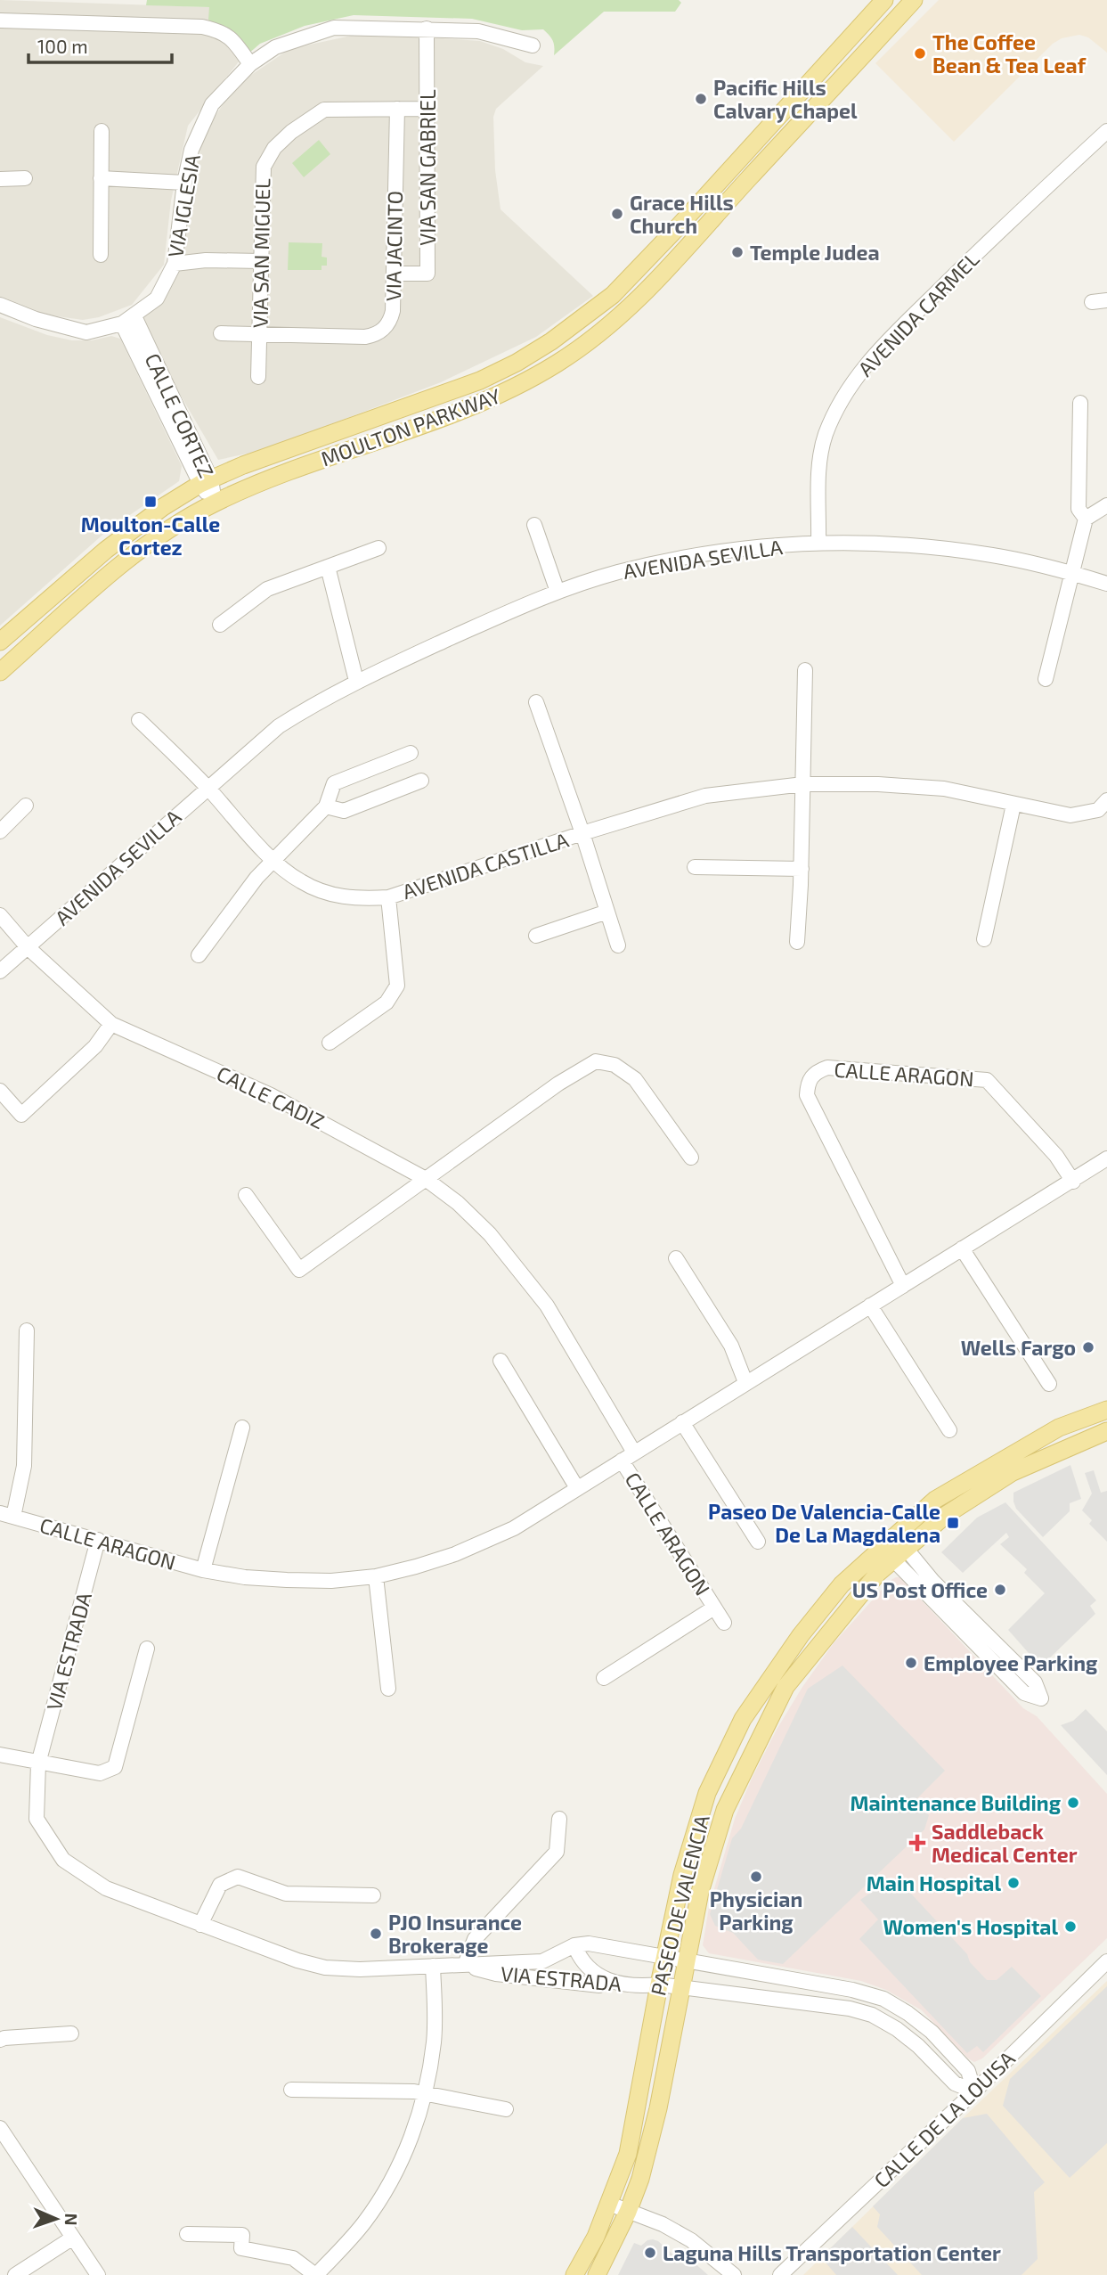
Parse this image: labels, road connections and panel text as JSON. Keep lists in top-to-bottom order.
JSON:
{
  "streets": {
    "main road": ["MOULTON PARKWAY", "PASEO DE VALENCIA"],
    "street": [
      "VIA SAN GABRIEL",
      "VIA IGLESIA",
      "VIA JACINTO",
      "VIA SAN MIGUEL",
      "AVENIDA CARMEL",
      "CALLE CORTEZ",
      "AVENIDA SEVILLA",
      "AVENIDA CASTILLA",
      "CALLE ARAGON",
      "CALLE CADIZ",
      "VIA ESTRADA",
      "CALLE DE LA LOUISA"
    ]
  },
  "crossings": [
    ["VIA SAN GABRIEL", "VIA IGLESIA"],
    ["VIA SAN GABRIEL", "VIA JACINTO"],
    ["VIA SAN GABRIEL", "VIA SAN MIGUEL"],
    ["VIA IGLESIA", "CALLE CORTEZ"],
    ["VIA JACINTO", "VIA SAN MIGUEL"],
    ["AVENIDA CARMEL", "AVENIDA SEVILLA"],
    ["CALLE CORTEZ", "MOULTON PARKWAY"],
    ["AVENIDA SEVILLA", "AVENIDA CASTILLA"],
    ["AVENIDA SEVILLA", "CALLE CADIZ"],
    ["CALLE ARAGON", "CALLE CADIZ"],
    ["CALLE ARAGON", "VIA ESTRADA"],
    ["VIA ESTRADA", "PASEO DE VALENCIA"],
    ["VIA ESTRADA", "CALLE DE LA LOUISA"]
  ],
  "places": {
    "other": [
      "The Coffee Bean & Tea Leaf",
      "Pacific Hills Calvary Chapel",
      "Grace Hills Church",
      "Temple Judea",
      "Wells Fargo",
      "US Post Office",
      "Employee Parking",
      "Maintenance Building",
      "Physician Parking",
      "Main Hospital",
      "Women's Hospital",
      "PJO Insurance Brokerage",
      "Laguna Hills Transportation Center"
    ],
    "transit": ["Moulton-Calle Cortez", "Paseo De Valencia-Calle De La Magdalena"],
    "health": ["Saddleback Medical Center"]
  },
  "scale_bar": "100 m",
  "north": "right"
}
